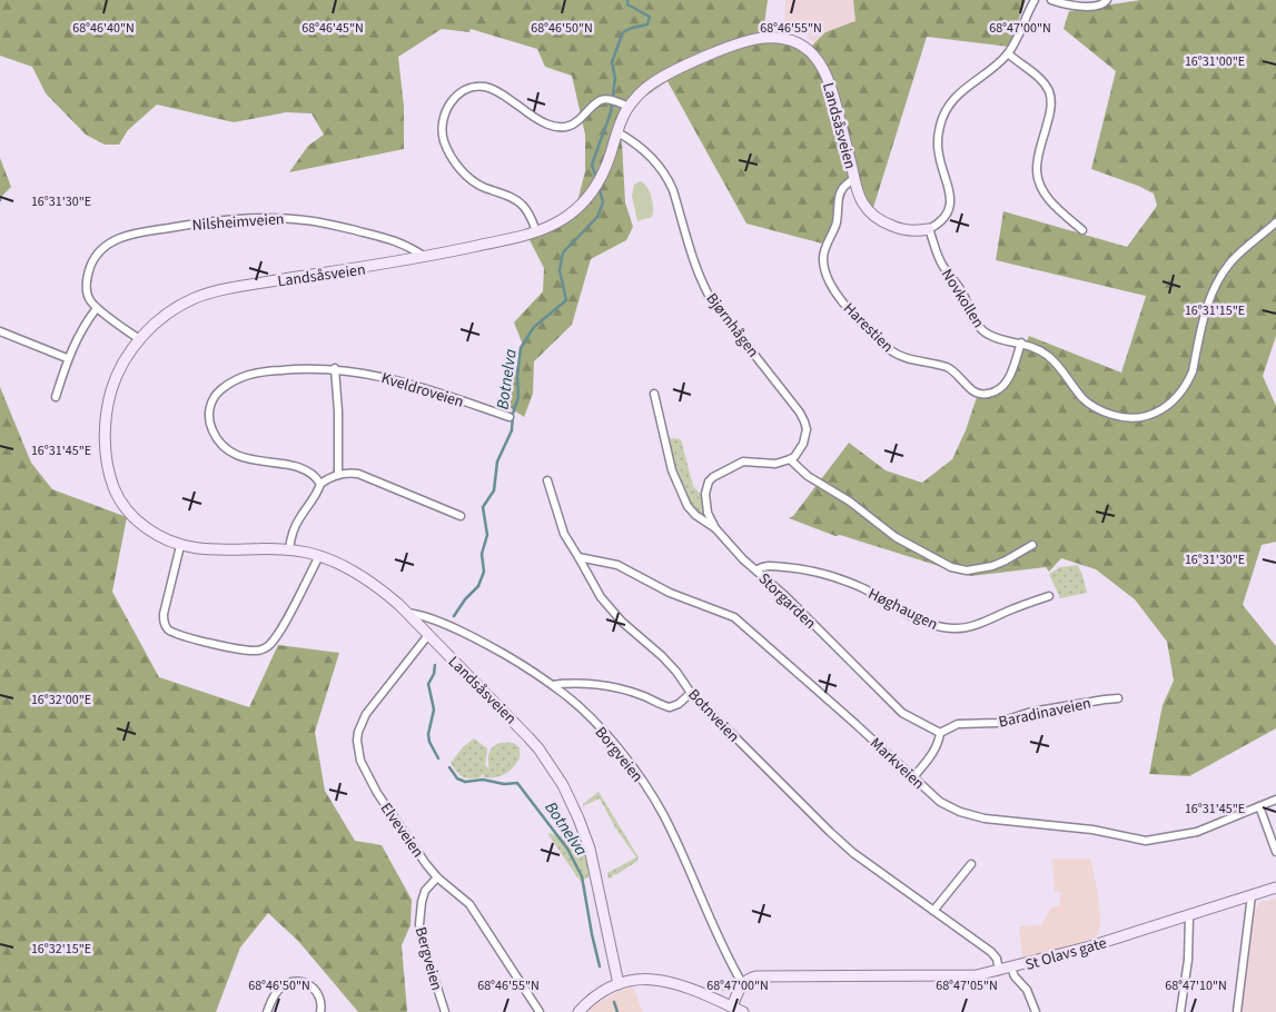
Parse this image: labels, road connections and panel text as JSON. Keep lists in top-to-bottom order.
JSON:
{
  "streets": {
    "street": [
      "Landsåsveien",
      "Nilsheimveien",
      "Novkollen",
      "Bjørnhågen",
      "Harestien",
      "Kveldroveien",
      "Storgarden",
      "Høghaugen",
      "Baradinaveien",
      "Botnveien",
      "Borgveien",
      "Markveien",
      "Elveveien",
      "St Olavs gate",
      "Bergveien"
    ]
  },
  "crossings": [
    ["Landsåsveien", "Nilsheimveien"],
    ["Landsåsveien", "Novkollen"],
    ["Landsåsveien", "Bjørnhågen"],
    ["Landsåsveien", "Harestien"],
    ["Landsåsveien", "Borgveien"],
    ["Landsåsveien", "Elveveien"],
    ["Novkollen", "Harestien"],
    ["Storgarden", "Høghaugen"],
    ["Storgarden", "Baradinaveien"],
    ["Botnveien", "Markveien"],
    ["Botnveien", "St Olavs gate"],
    ["Borgveien", "St Olavs gate"],
    ["Elveveien", "Bergveien"]
  ],
  "water": ["Botnelva"],
  "coordinates": [
    "68°46'40\"N",
    "68°46'45\"N",
    "68°46'50\"N",
    "68°46'55\"N",
    "68°47'00\"N",
    "16°31'00\"E",
    "16°31'30\"E",
    "16°31'15\"E",
    "16°31'45\"E",
    "16°32'00\"E",
    "16°32'15\"E",
    "68°47'05\"N",
    "68°47'10\"N"
  ]
}
